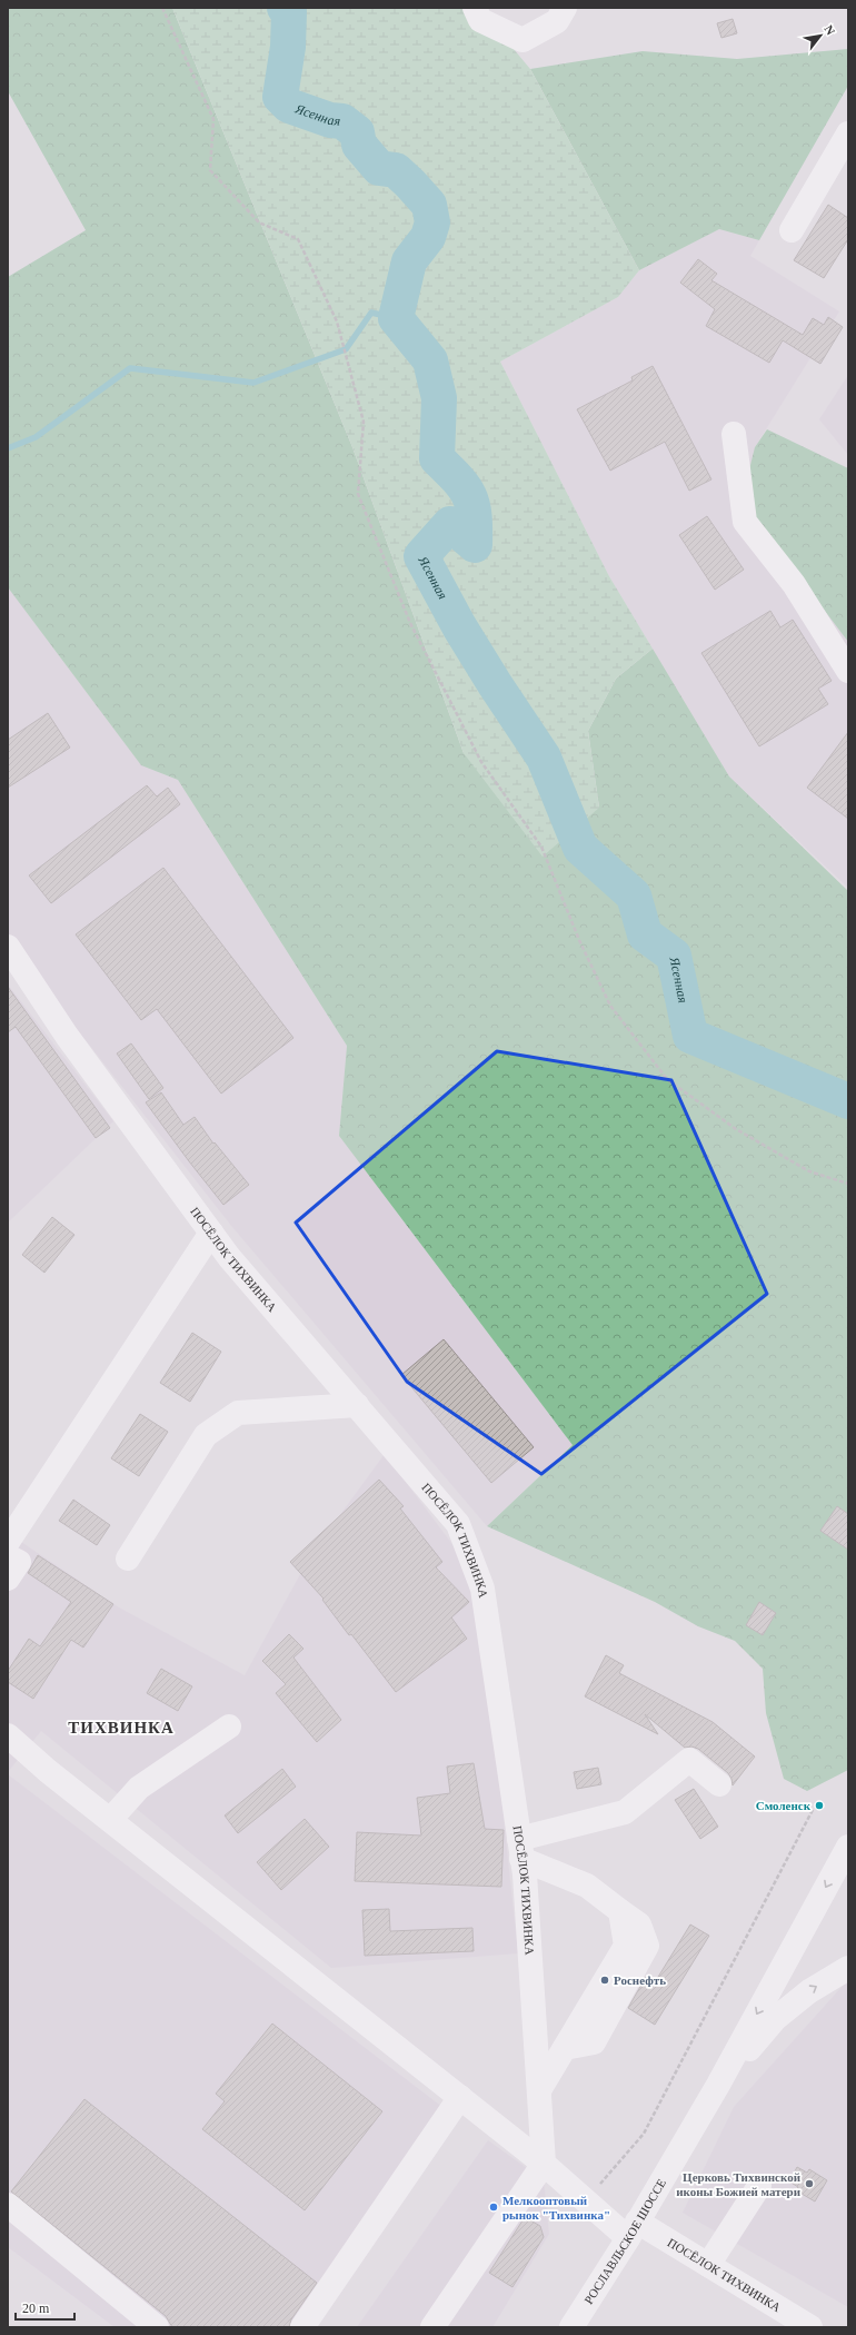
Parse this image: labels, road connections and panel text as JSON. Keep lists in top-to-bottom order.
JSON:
{
  "streets": {
    "street": ["ПОСЁЛОК ТИХВИНКА", "РОСЛАВЛЬСКОЕ ШОССЕ"]
  },
  "crossings": [
    ["ПОСЁЛОК ТИХВИНКА", "РОСЛАВЛЬСКОЕ ШОССЕ"]
  ],
  "districts": ["ТИХВИНКА"],
  "water": ["Ясенная"],
  "places": [
    "Смоленск",
    "Роснефть",
    "Церковь Тихвинской иконы Божией матери",
    "Мелкооптовый рынок \"Тихвинка\""
  ],
  "scale_bar": "20 m",
  "north": "top right"
}
